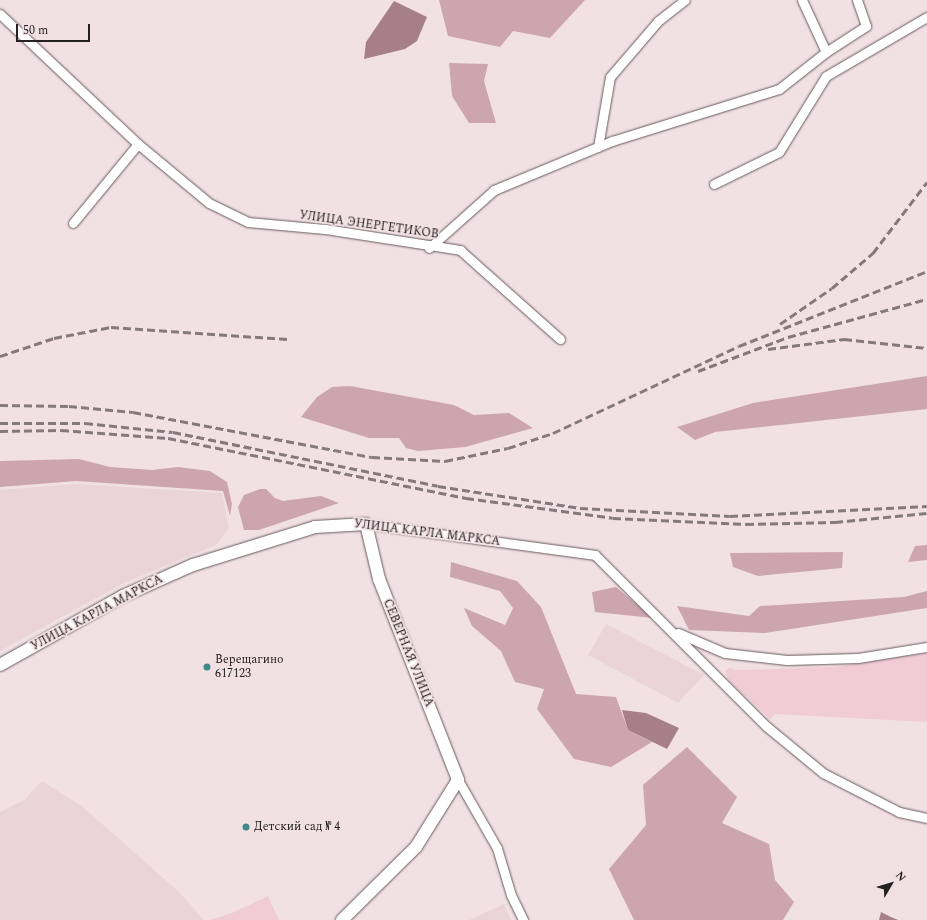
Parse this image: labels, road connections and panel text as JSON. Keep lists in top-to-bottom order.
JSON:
{
  "streets": {
    "street": ["УЛИЦА ЭНЕРГЕТИКОВ", "УЛИЦА КАРЛА МАРКСА", "СЕВЕРНАЯ УЛИЦА"]
  },
  "crossings": [
    ["УЛИЦА КАРЛА МАРКСА", "СЕВЕРНАЯ УЛИЦА"]
  ],
  "places": ["Верещагино 617123", "Детский сад № 4"],
  "scale_bar": "50 m",
  "north": "top right"
}
